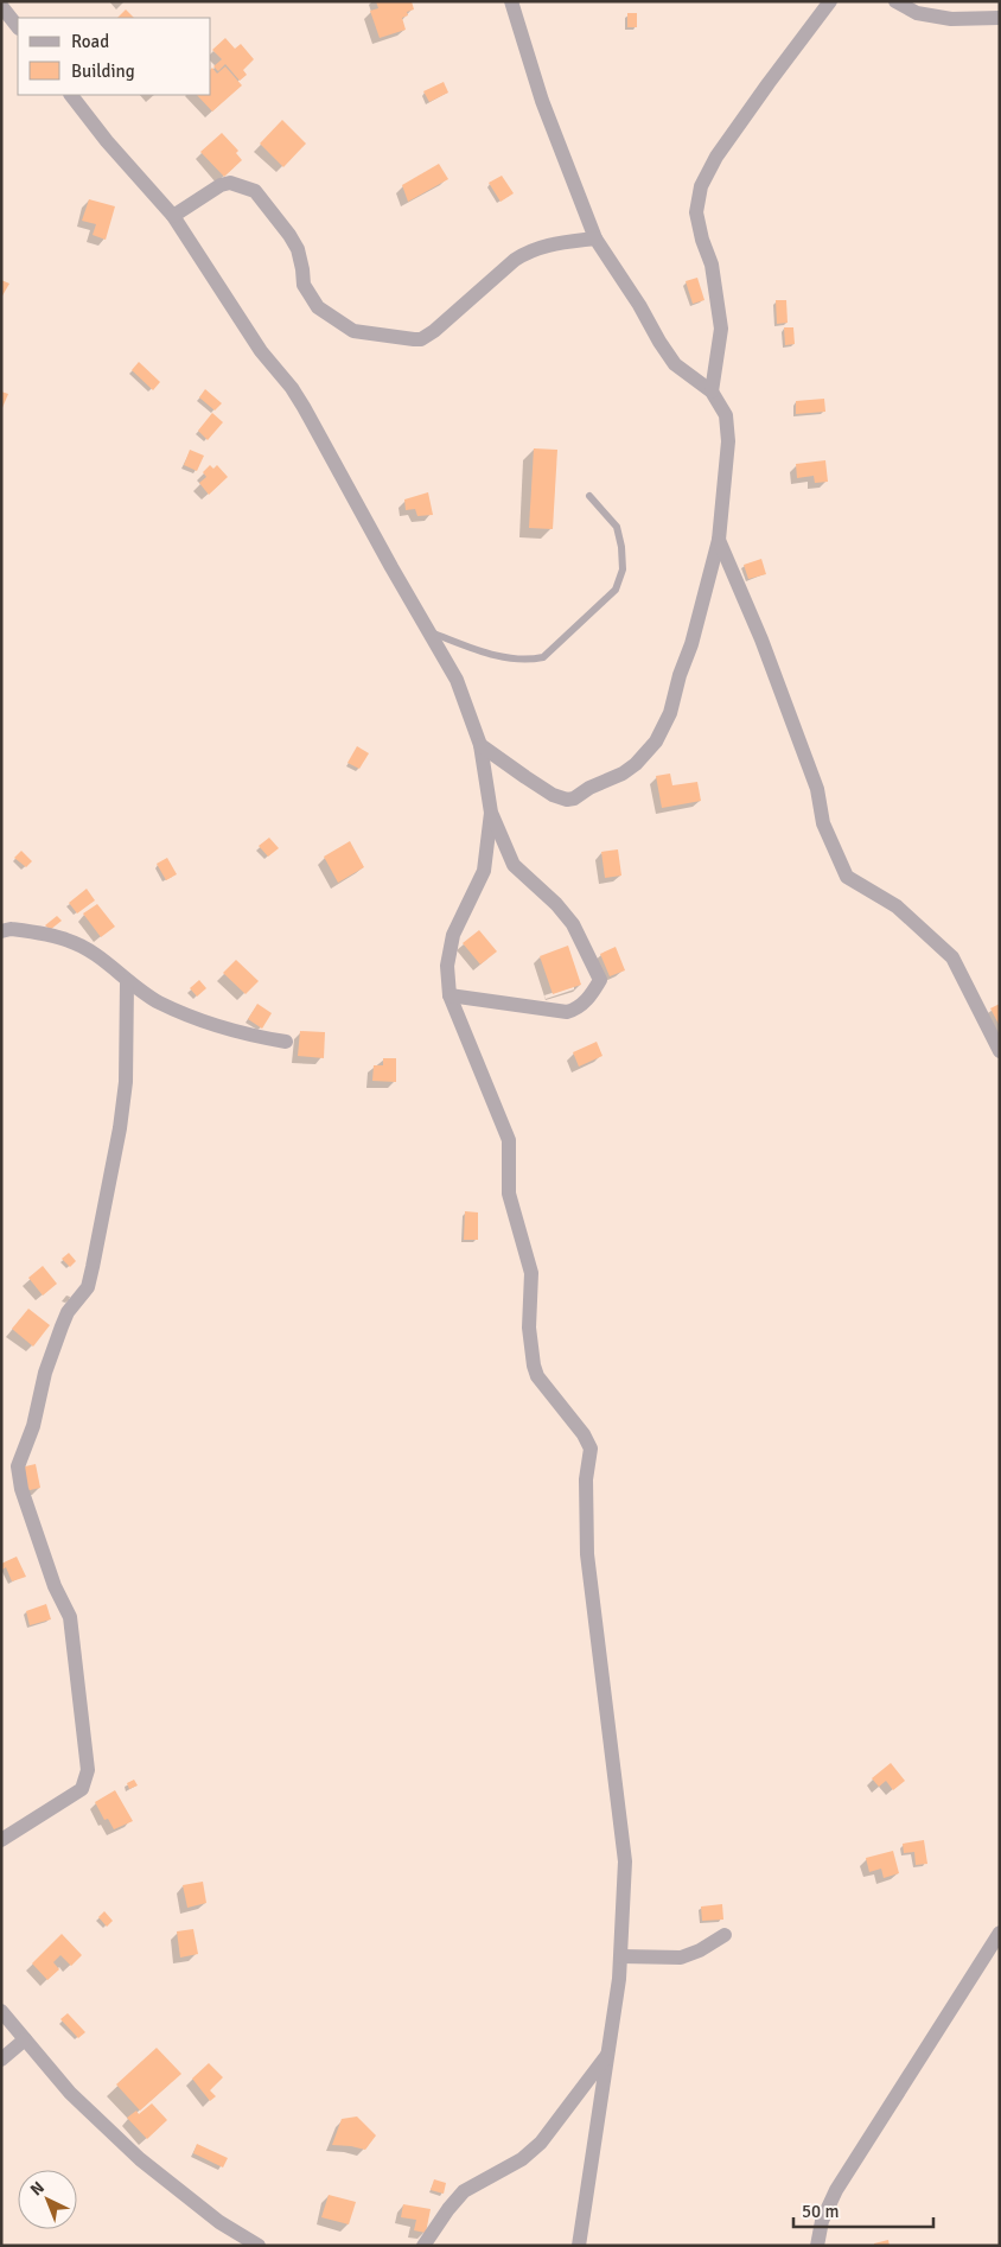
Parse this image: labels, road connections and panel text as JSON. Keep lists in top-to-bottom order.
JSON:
{
  "legend": ["Road", "Building"],
  "scale_bar": "50 m",
  "north": "top left"
}
